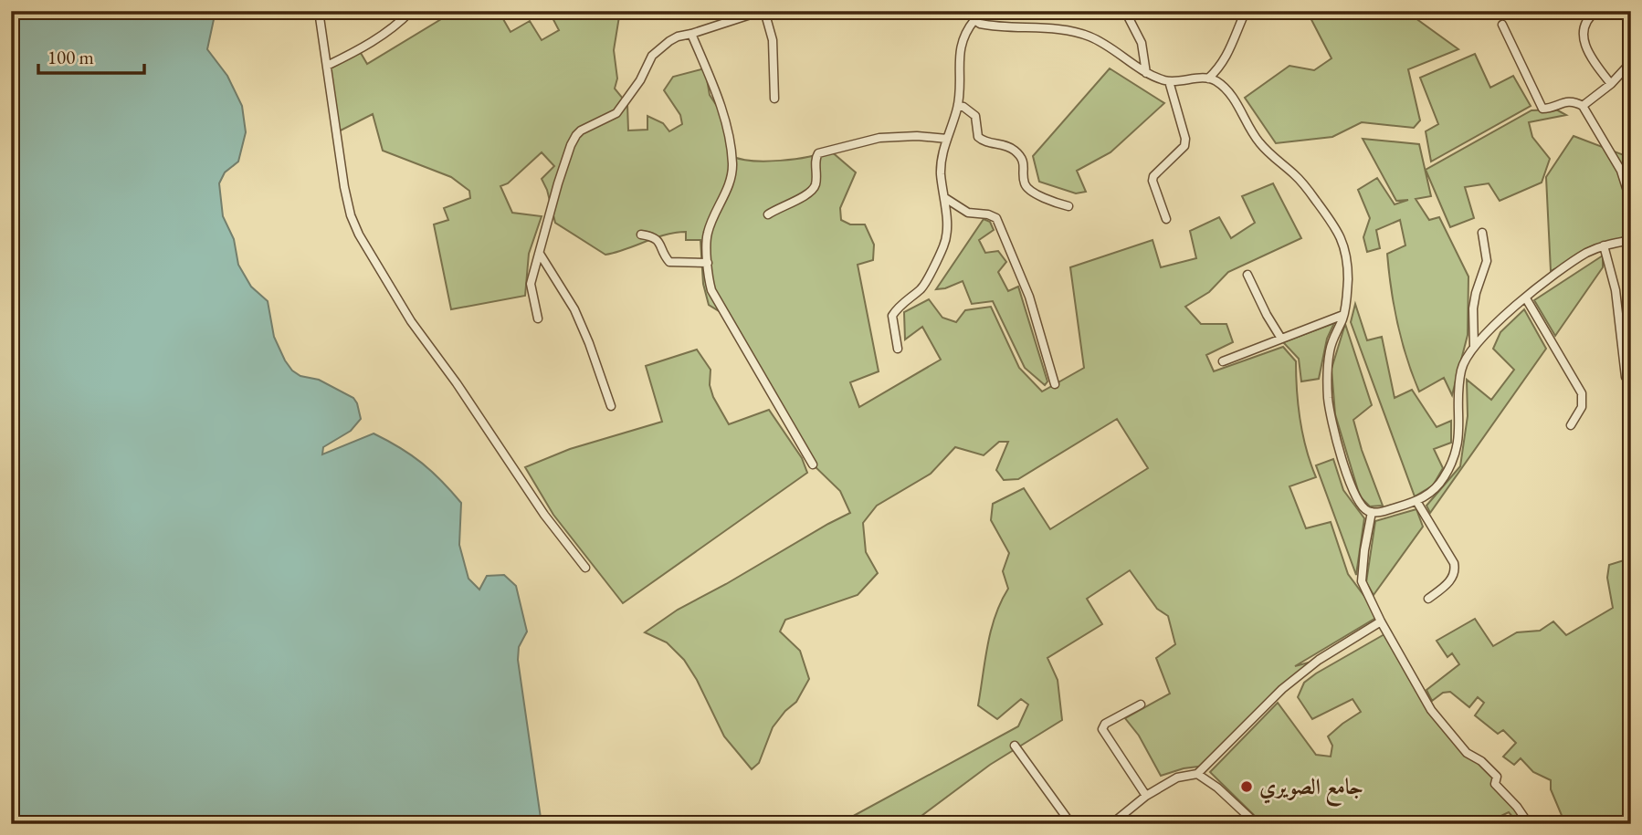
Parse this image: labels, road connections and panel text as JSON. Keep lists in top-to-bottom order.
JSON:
{
  "places": ["جامع الصويري"],
  "scale_bar": "100 m"
}
